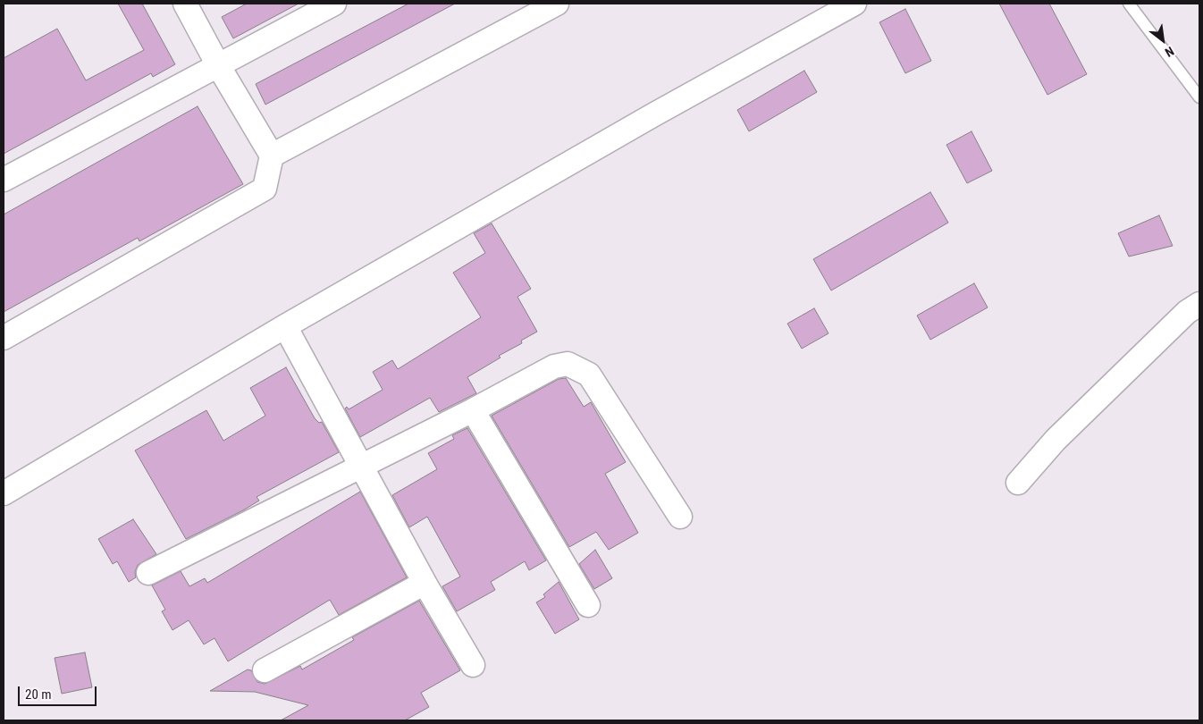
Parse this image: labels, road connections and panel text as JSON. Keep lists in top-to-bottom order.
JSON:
{
  "scale_bar": "20 m",
  "north": "bottom right"
}
